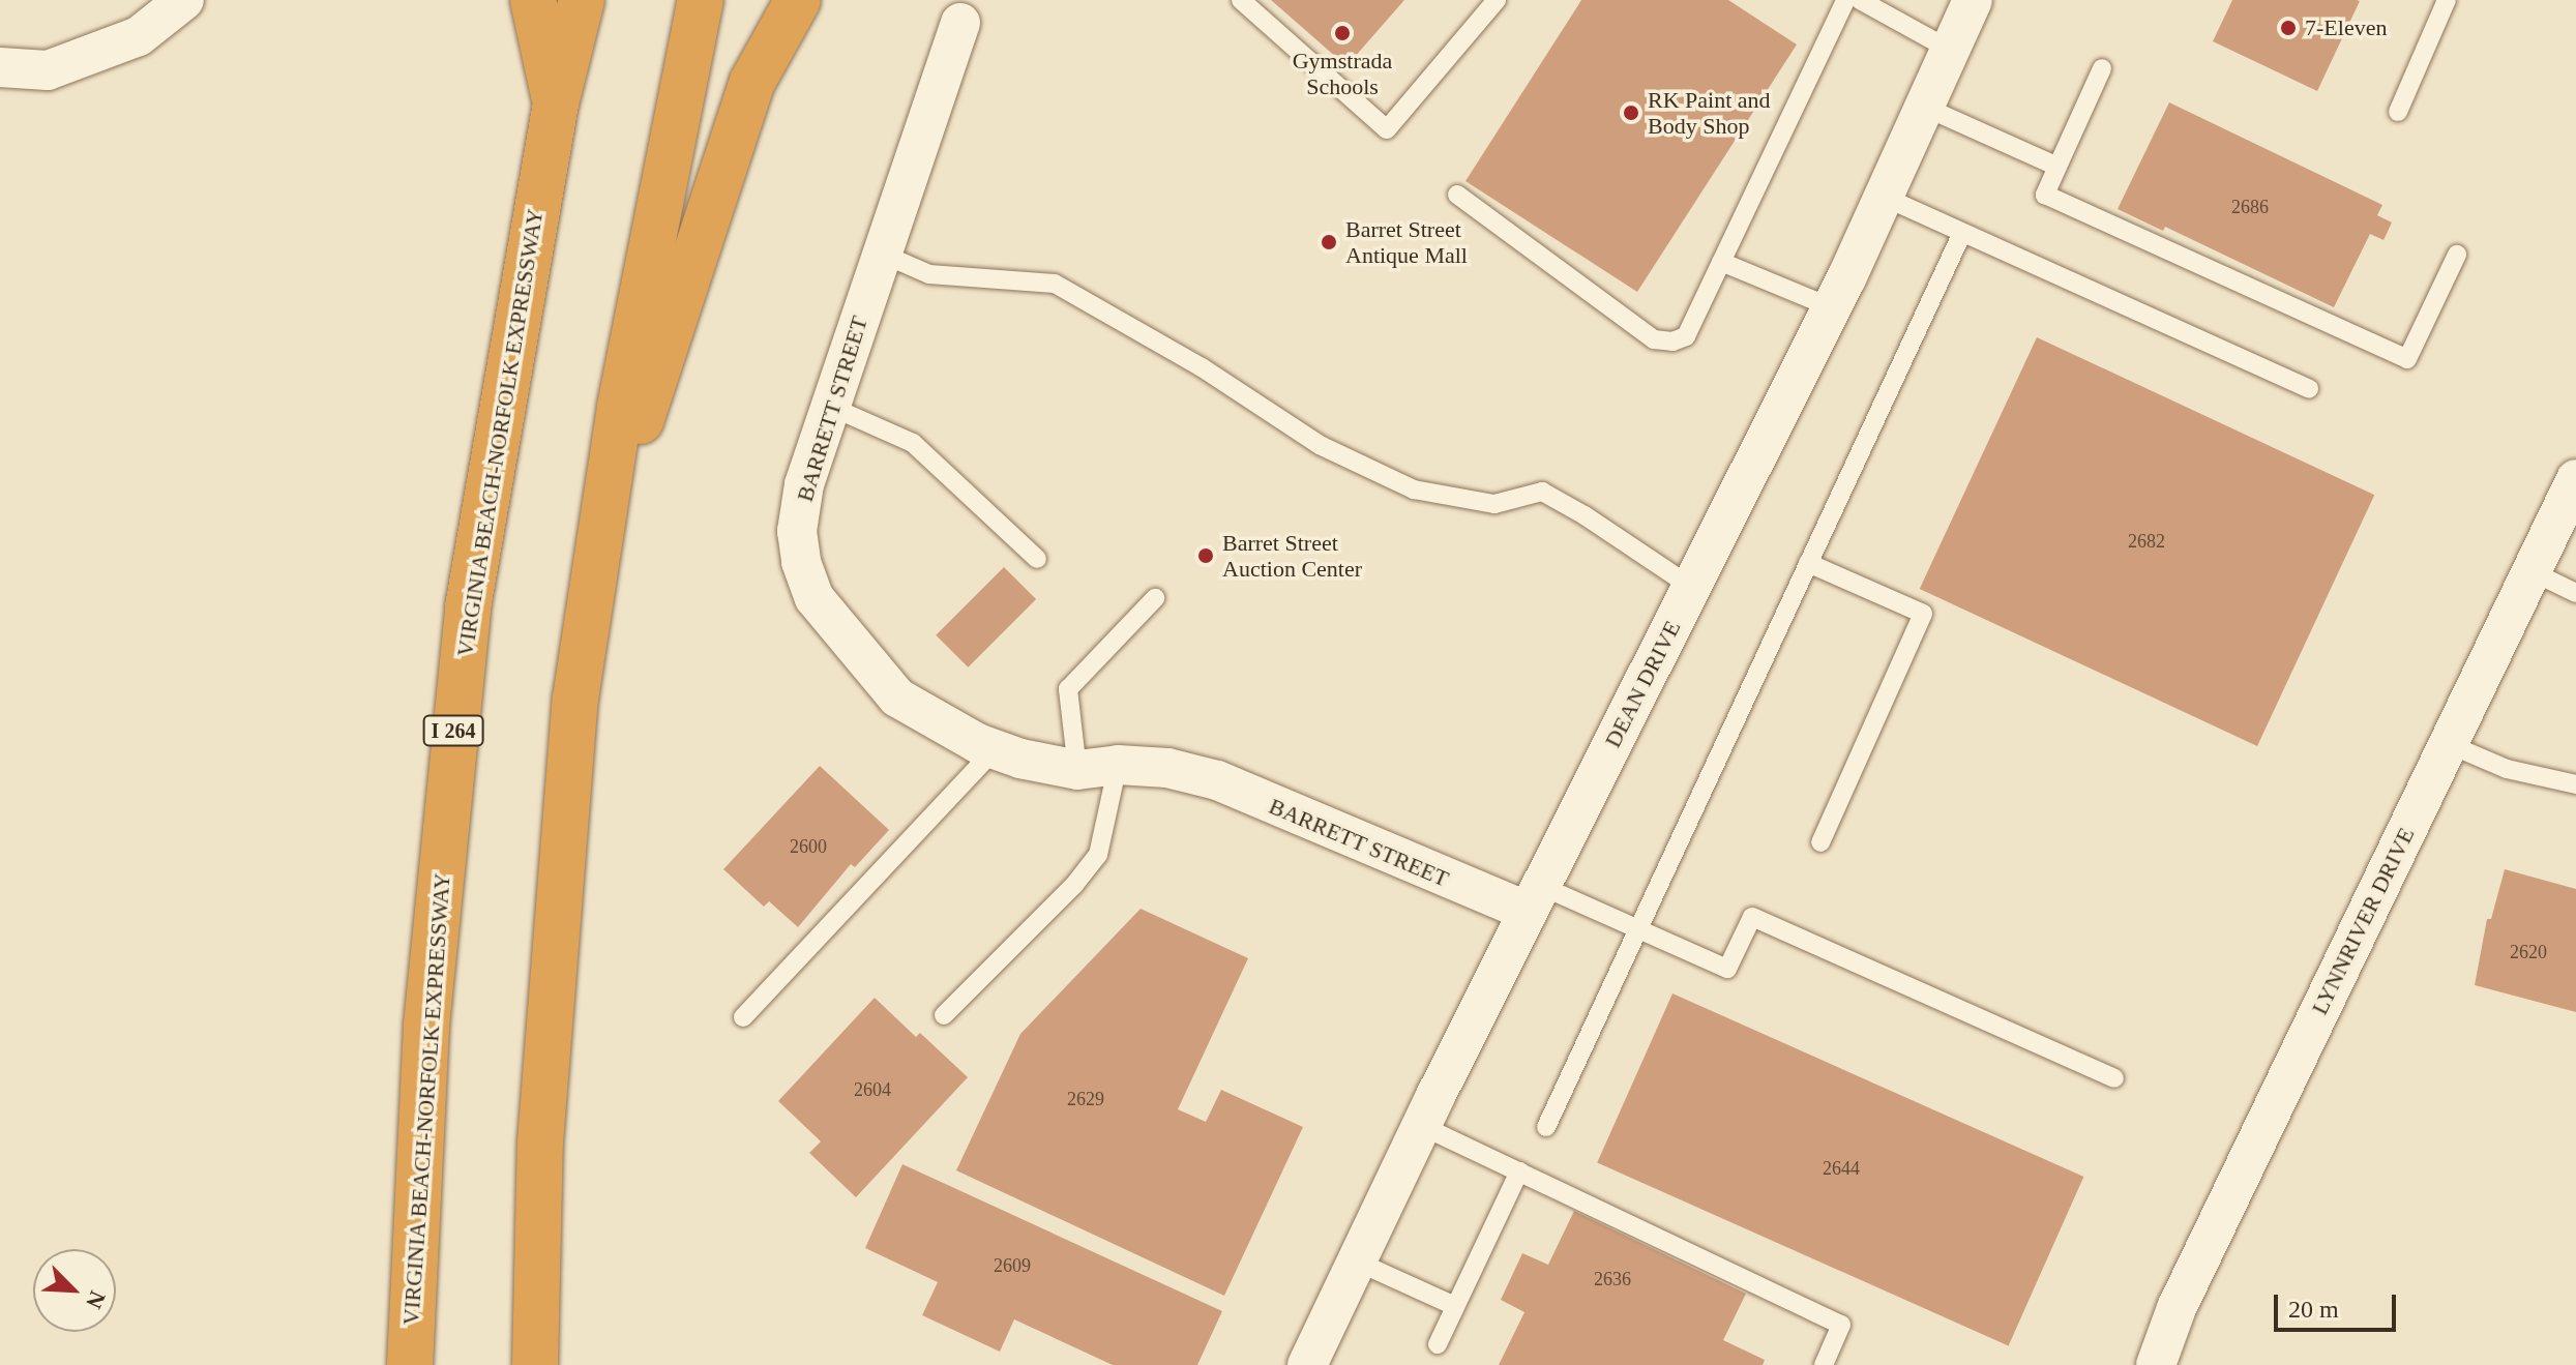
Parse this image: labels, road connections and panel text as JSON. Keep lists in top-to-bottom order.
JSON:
{
  "streets": {
    "highway": ["VIRGINIA BEACH-NORFOLK EXPRESSWAY", "I 264"],
    "street": ["BARRETT STREET", "DEAN DRIVE", "LYNNRIVER DRIVE"]
  },
  "crossings": [
    ["BARRETT STREET", "DEAN DRIVE"]
  ],
  "places": [
    "7-Eleven",
    "Gymstrada Schools",
    "RK Paint and Body Shop",
    "Barret Street Antique Mall",
    "Barret Street Auction Center"
  ],
  "house_numbers": [
    "2686",
    "2682",
    "2600",
    "2620",
    "2604",
    "2629",
    "2644",
    "2609",
    "2636"
  ],
  "scale_bar": "20 m",
  "north": "bottom right"
}
